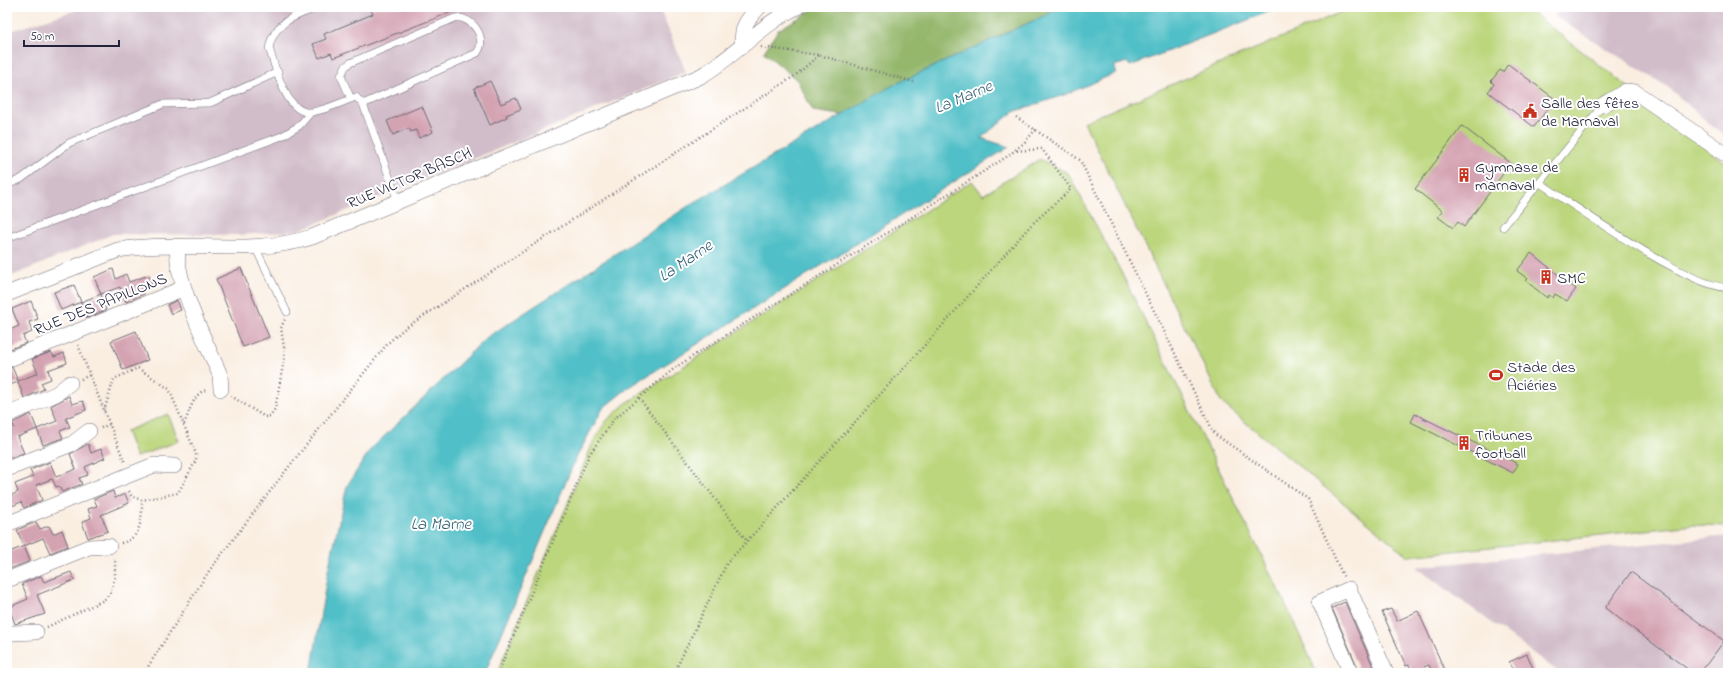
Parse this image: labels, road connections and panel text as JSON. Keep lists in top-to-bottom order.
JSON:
{
  "streets": {
    "street": ["RUE VICTOR BASCH", "RUE DES PAPILLONS"]
  },
  "water": ["La Marne"],
  "places": {
    "public building": ["Salle des fêtes de Marnaval"],
    "building": ["Gymnase de marnaval", "SMC", "Tribunes football"],
    "sports": ["Stade des Aciéries"]
  },
  "scale_bar": "50 m"
}
